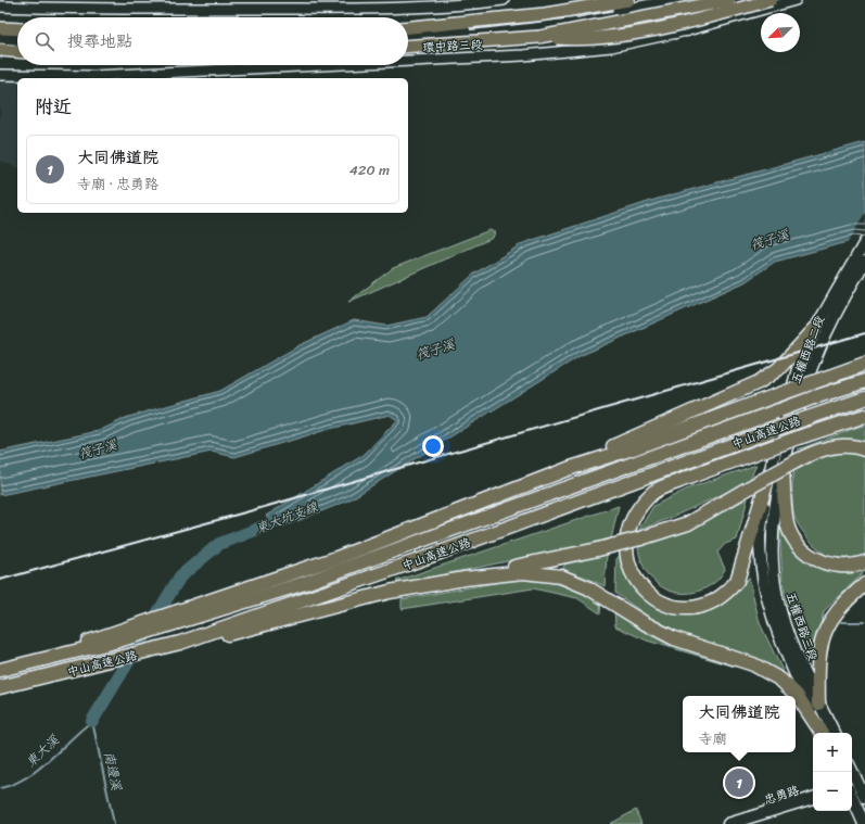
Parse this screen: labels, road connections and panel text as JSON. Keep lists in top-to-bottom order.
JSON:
{
  "streets": {
    "highway": ["中山高速公路"],
    "main road": ["五權西路二段", "五權西路三段", "忠勇路"],
    "street": ["環中路三段"]
  },
  "crossings": [
    ["五權西路二段", "五權西路三段"]
  ],
  "water": [
    "筏子溪",
    "東大坑支線",
    "東大溪",
    "南邊溪"
  ],
  "north": "bottom left",
  "page": {
    "search": "搜尋地點",
    "heading": "附近",
    "list": [
      {
        "mark": "1",
        "name": "大同佛道院",
        "note": "寺廟 · 忠勇路",
        "value": "420 m"
      }
    ],
    "popup": ["大同佛道院", "寺廟"],
    "map_buttons": ["+", "−"],
    "pins": "1"
  }
}
